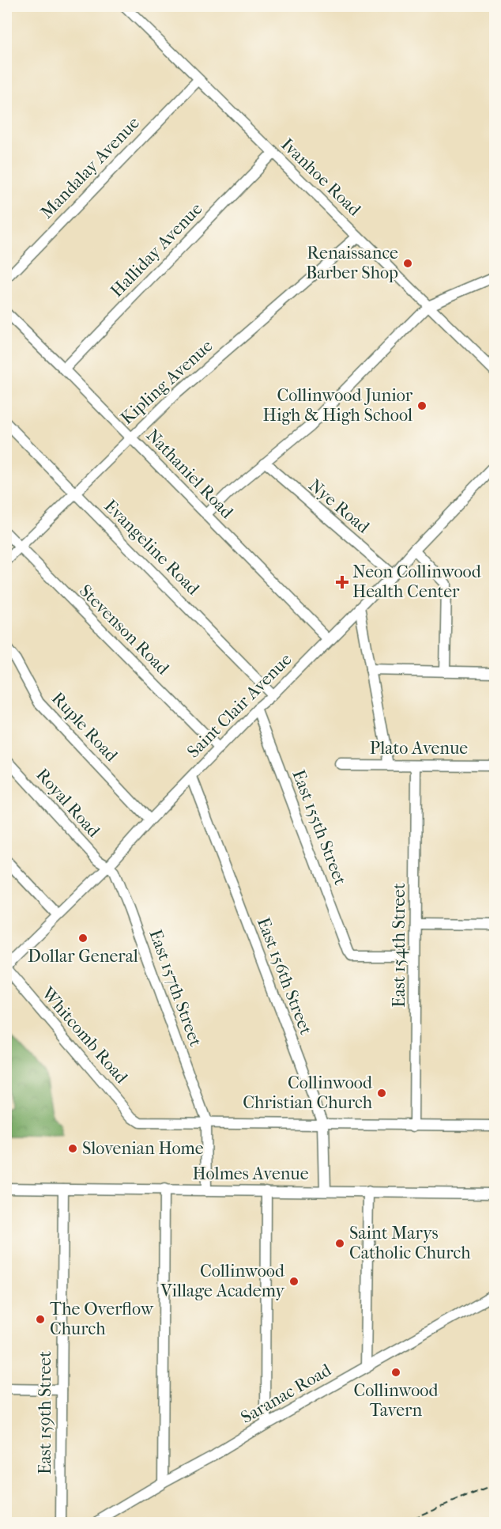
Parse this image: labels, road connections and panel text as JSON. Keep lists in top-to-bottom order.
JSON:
{
  "streets": {
    "street": [
      "Mandalay Avenue",
      "Ivanhoe Road",
      "Halliday Avenue",
      "Kipling Avenue",
      "Nathaniel Road",
      "Nye Road",
      "Evangeline Road",
      "Stevenson Road",
      "Saint Clair Avenue",
      "Ruple Road",
      "Plato Avenue",
      "Royal Road",
      "East 155th Street",
      "East 154th Street",
      "East 156th Street",
      "East 157th Street",
      "Whitcomb Road",
      "Holmes Avenue",
      "Saranac Road",
      "East 159th Street"
    ]
  },
  "crossings": [
    ["Mandalay Avenue", "Ivanhoe Road"],
    ["Ivanhoe Road", "Halliday Avenue"],
    ["Ivanhoe Road", "Kipling Avenue"],
    ["Halliday Avenue", "Nathaniel Road"],
    ["Kipling Avenue", "Nathaniel Road"],
    ["Kipling Avenue", "Evangeline Road"],
    ["Kipling Avenue", "Stevenson Road"],
    ["Nathaniel Road", "Saint Clair Avenue"],
    ["Nye Road", "Saint Clair Avenue"],
    ["Evangeline Road", "Saint Clair Avenue"],
    ["Stevenson Road", "Saint Clair Avenue"],
    ["Saint Clair Avenue", "Ruple Road"],
    ["Saint Clair Avenue", "Royal Road"],
    ["Saint Clair Avenue", "East 155th Street"],
    ["Saint Clair Avenue", "East 156th Street"],
    ["Saint Clair Avenue", "East 157th Street"],
    ["Saint Clair Avenue", "Whitcomb Road"],
    ["Plato Avenue", "East 154th Street"],
    ["Royal Road", "East 157th Street"],
    ["East 155th Street", "East 154th Street"],
    ["East 156th Street", "Holmes Avenue"],
    ["East 157th Street", "Whitcomb Road"],
    ["East 157th Street", "Holmes Avenue"],
    ["Holmes Avenue", "East 159th Street"]
  ],
  "places": {
    "other": [
      "Renaissance Barber Shop",
      "Collinwood Junior High & High School",
      "Dollar General",
      "Collinwood Christian Church",
      "Slovenian Home",
      "Saint Marys Catholic Church",
      "Collinwood Village Academy",
      "The Overflow Church",
      "Collinwood Tavern"
    ],
    "health": ["Neon Collinwood Health Center"]
  }
}
